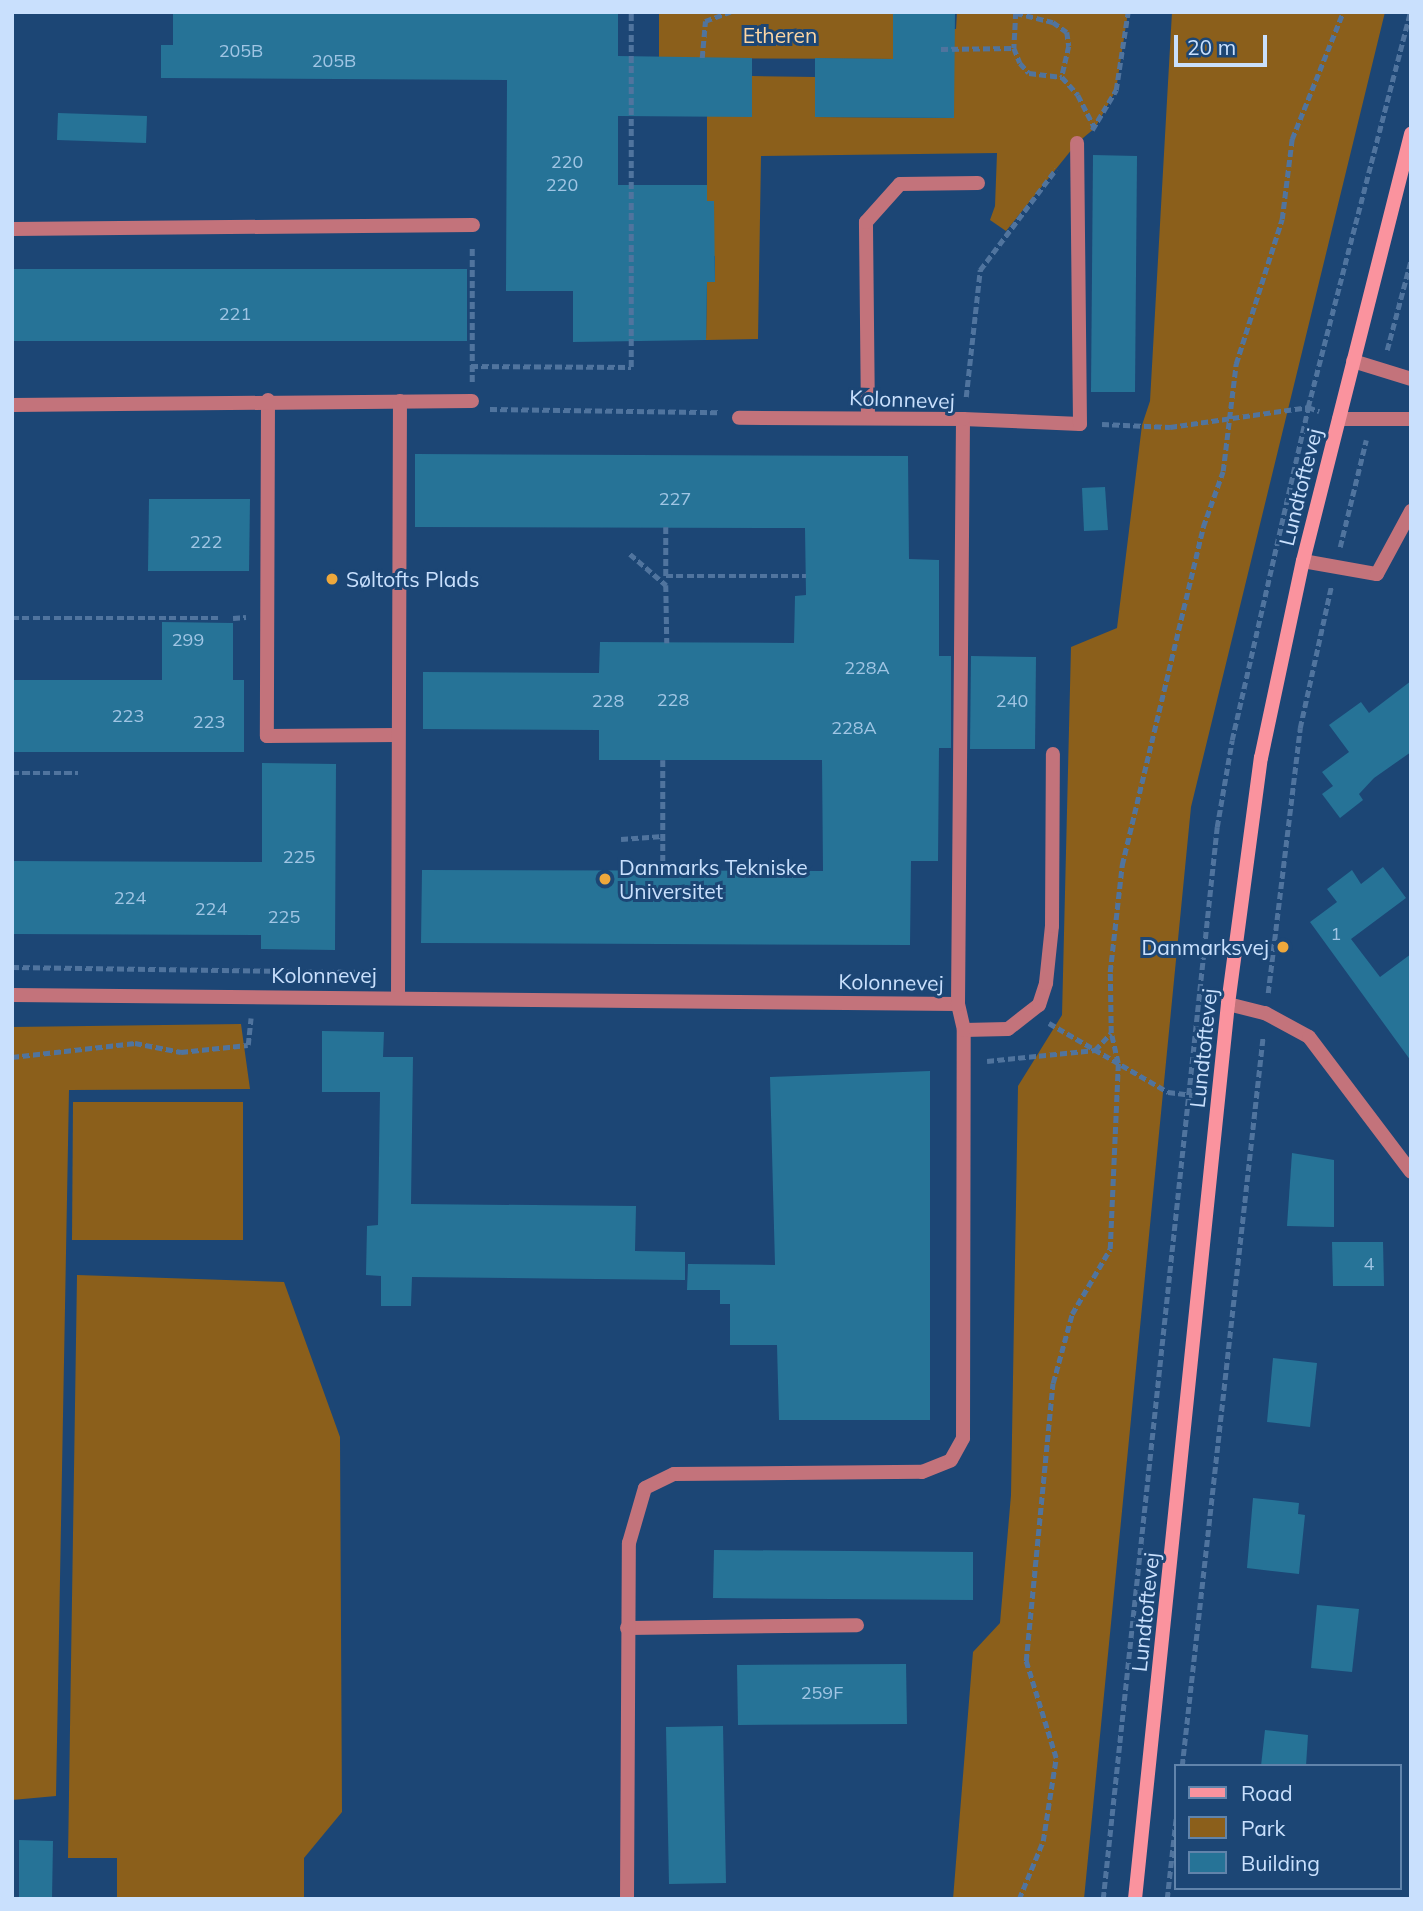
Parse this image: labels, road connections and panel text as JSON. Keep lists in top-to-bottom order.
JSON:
{
  "streets": {
    "street": ["Kolonnevej", "Lundtoftevej"]
  },
  "parks": ["Etheren"],
  "places": ["Søltofts Plads", "Danmarks Tekniske Universitet", "Danmarksvej"],
  "house_numbers": [
    "205B",
    "205B",
    "220",
    "220",
    "221",
    "227",
    "222",
    "299",
    "228A",
    "228",
    "228",
    "240",
    "223",
    "223",
    "228A",
    "225",
    "224",
    "224",
    "225",
    "1",
    "4",
    "259F"
  ],
  "legend": ["Road", "Park", "Building"],
  "scale_bar": "20 m"
}
